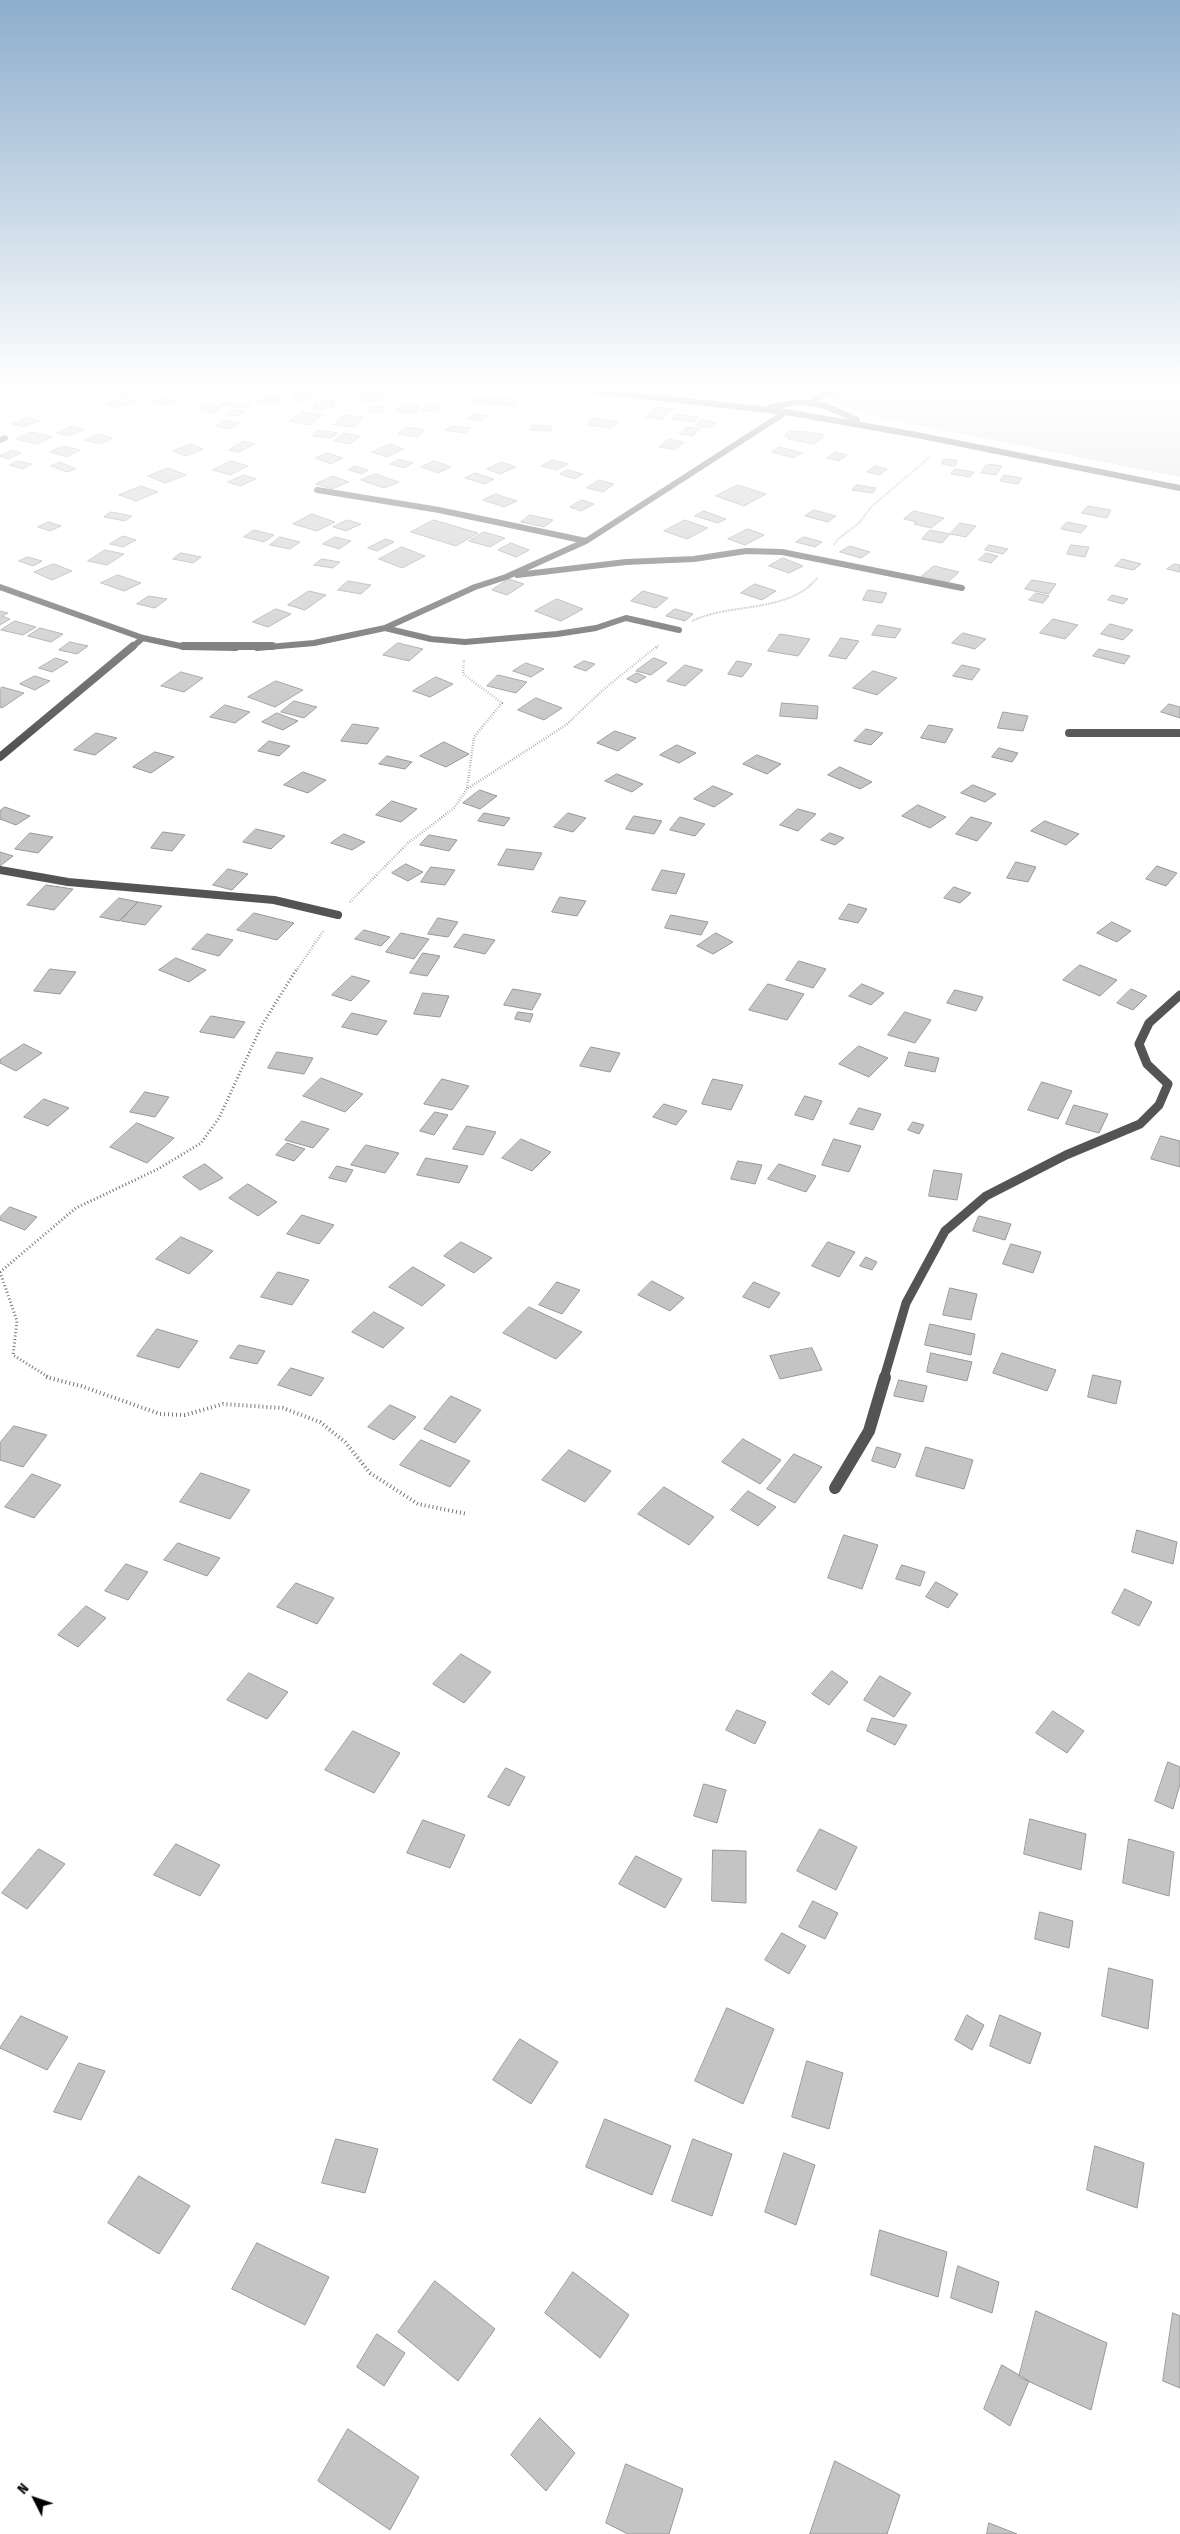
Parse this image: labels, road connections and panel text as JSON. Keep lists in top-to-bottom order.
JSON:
{
  "north": "top left"
}
